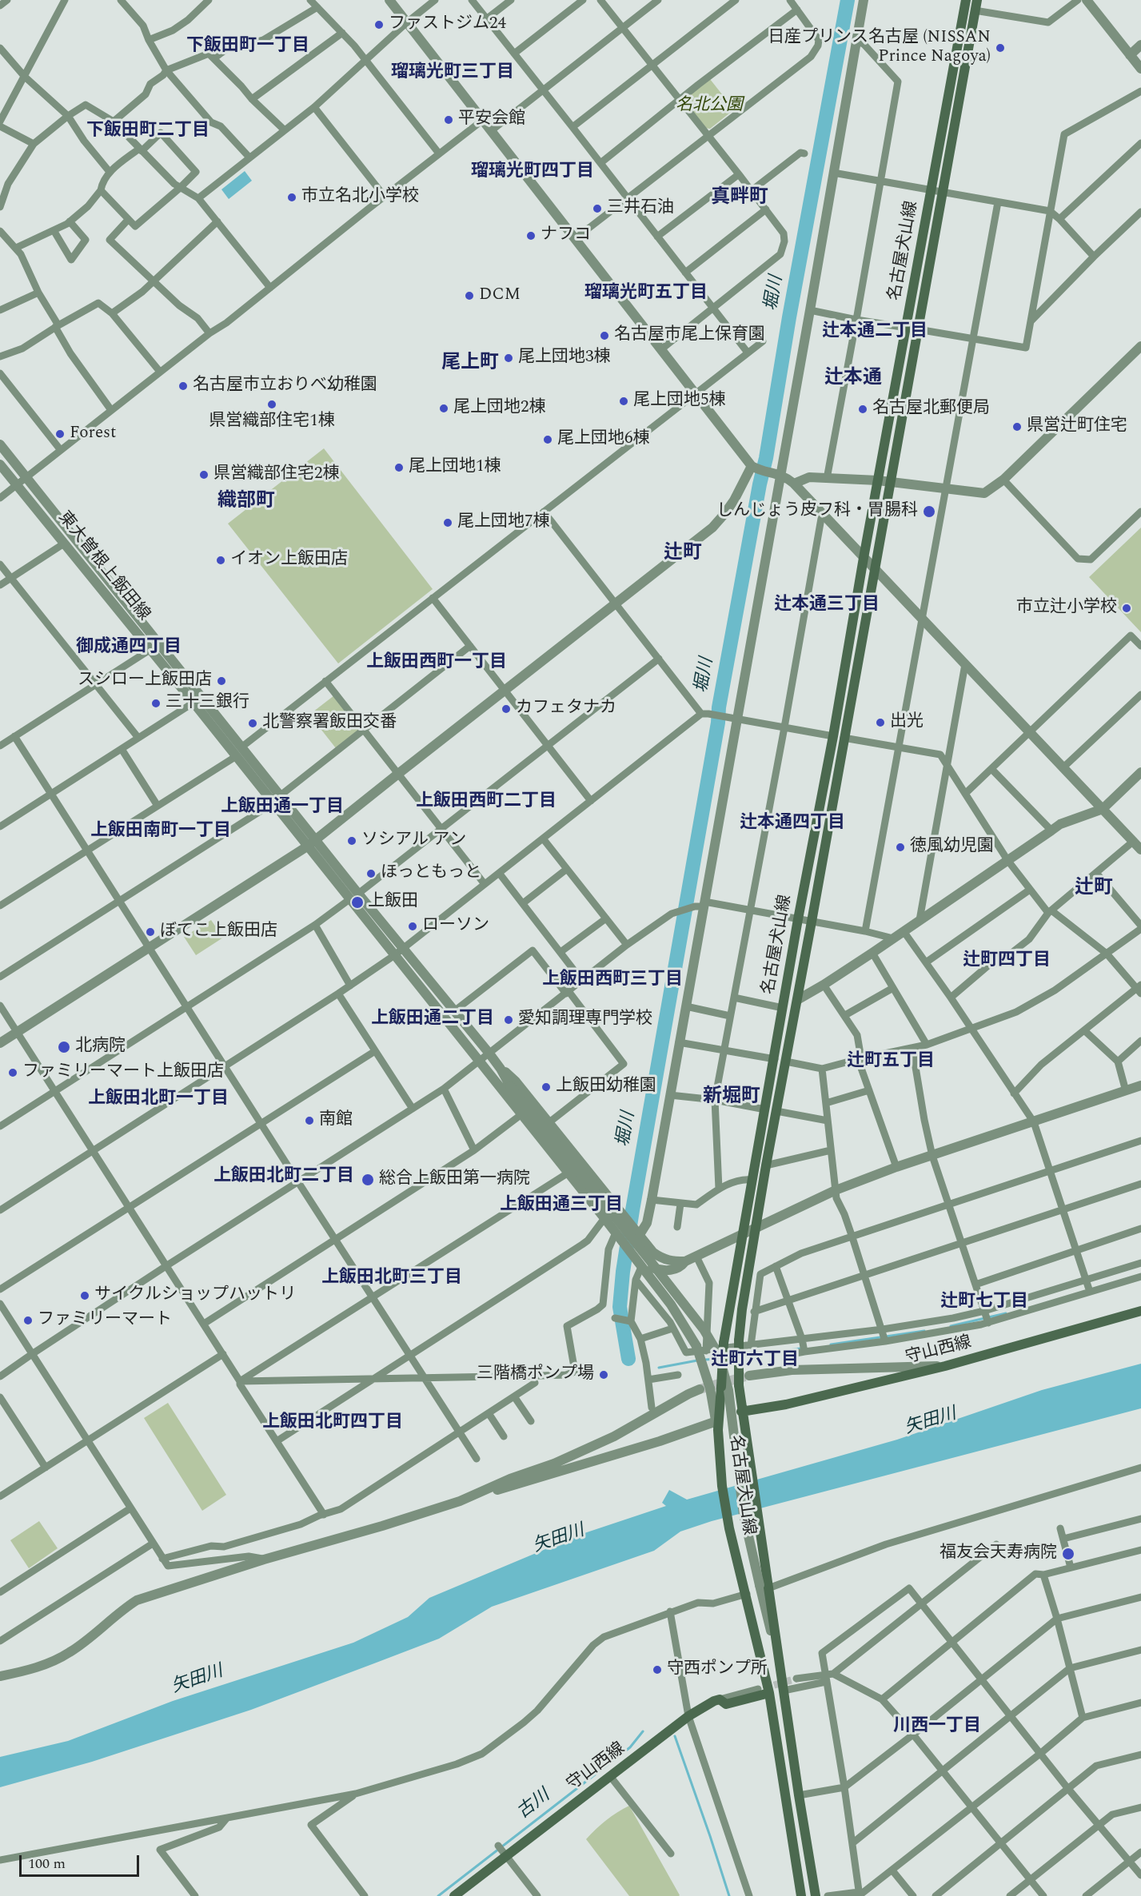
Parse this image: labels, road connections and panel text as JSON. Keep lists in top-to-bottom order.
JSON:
{
  "streets": {
    "main road": ["名古屋犬山線", "守山西線"],
    "street": ["東大曽根上飯田線"]
  },
  "crossings": [
    ["名古屋犬山線", "東大曽根上飯田線"],
    ["名古屋犬山線", "守山西線"]
  ],
  "districts": [
    "下飯田町一丁目",
    "瑠璃光町三丁目",
    "下飯田町二丁目",
    "瑠璃光町四丁目",
    "真畔町",
    "瑠璃光町五丁目",
    "辻本通二丁目",
    "尾上町",
    "辻本通",
    "織部町",
    "辻町",
    "辻本通三丁目",
    "御成通四丁目",
    "上飯田西町一丁目",
    "上飯田西町二丁目",
    "上飯田通一丁目",
    "辻本通四丁目",
    "上飯田南町一丁目",
    "辻町",
    "辻町四丁目",
    "上飯田西町三丁目",
    "上飯田通二丁目",
    "辻町五丁目",
    "新堀町",
    "上飯田北町一丁目",
    "上飯田北町二丁目",
    "上飯田通三丁目",
    "上飯田北町三丁目",
    "辻町七丁目",
    "辻町六丁目",
    "上飯田北町四丁目",
    "川西一丁目"
  ],
  "water": ["堀川", "矢田川", "古川"],
  "parks": ["名北公園"],
  "places": [
    "ファストジム24",
    "日産プリンス名古屋 (NISSAN Prince Nagoya)",
    "平安会館",
    "市立名北小学校",
    "三井石油",
    "ナフコ",
    "DCM",
    "名古屋市尾上保育園",
    "尾上団地3棟",
    "名古屋市立おりべ幼稚園",
    "尾上団地5棟",
    "県営織部住宅1棟",
    "尾上団地2棟",
    "名古屋北郵便局",
    "県営辻町住宅",
    "Forest",
    "尾上団地6棟",
    "尾上団地1棟",
    "県営織部住宅2棟",
    "しんじょう皮フ科・胃腸科",
    "尾上団地7棟",
    "イオン上飯田店",
    "市立辻小学校",
    "スシロー上飯田店",
    "三十三銀行",
    "カフェタナカ",
    "出光",
    "北警察署飯田交番",
    "ソシアル アン",
    "徳風幼児園",
    "ほっともっと",
    "上飯田",
    "ローソン",
    "ぼてこ上飯田店",
    "愛知調理専門学校",
    "北病院",
    "ファミリーマート上飯田店",
    "上飯田幼稚園",
    "南館",
    "総合上飯田第一病院",
    "サイクルショップハットリ",
    "ファミリーマート",
    "三階橋ポンプ場",
    "福友会天寿病院",
    "守西ポンプ所"
  ],
  "scale_bar": "100 m"
}
